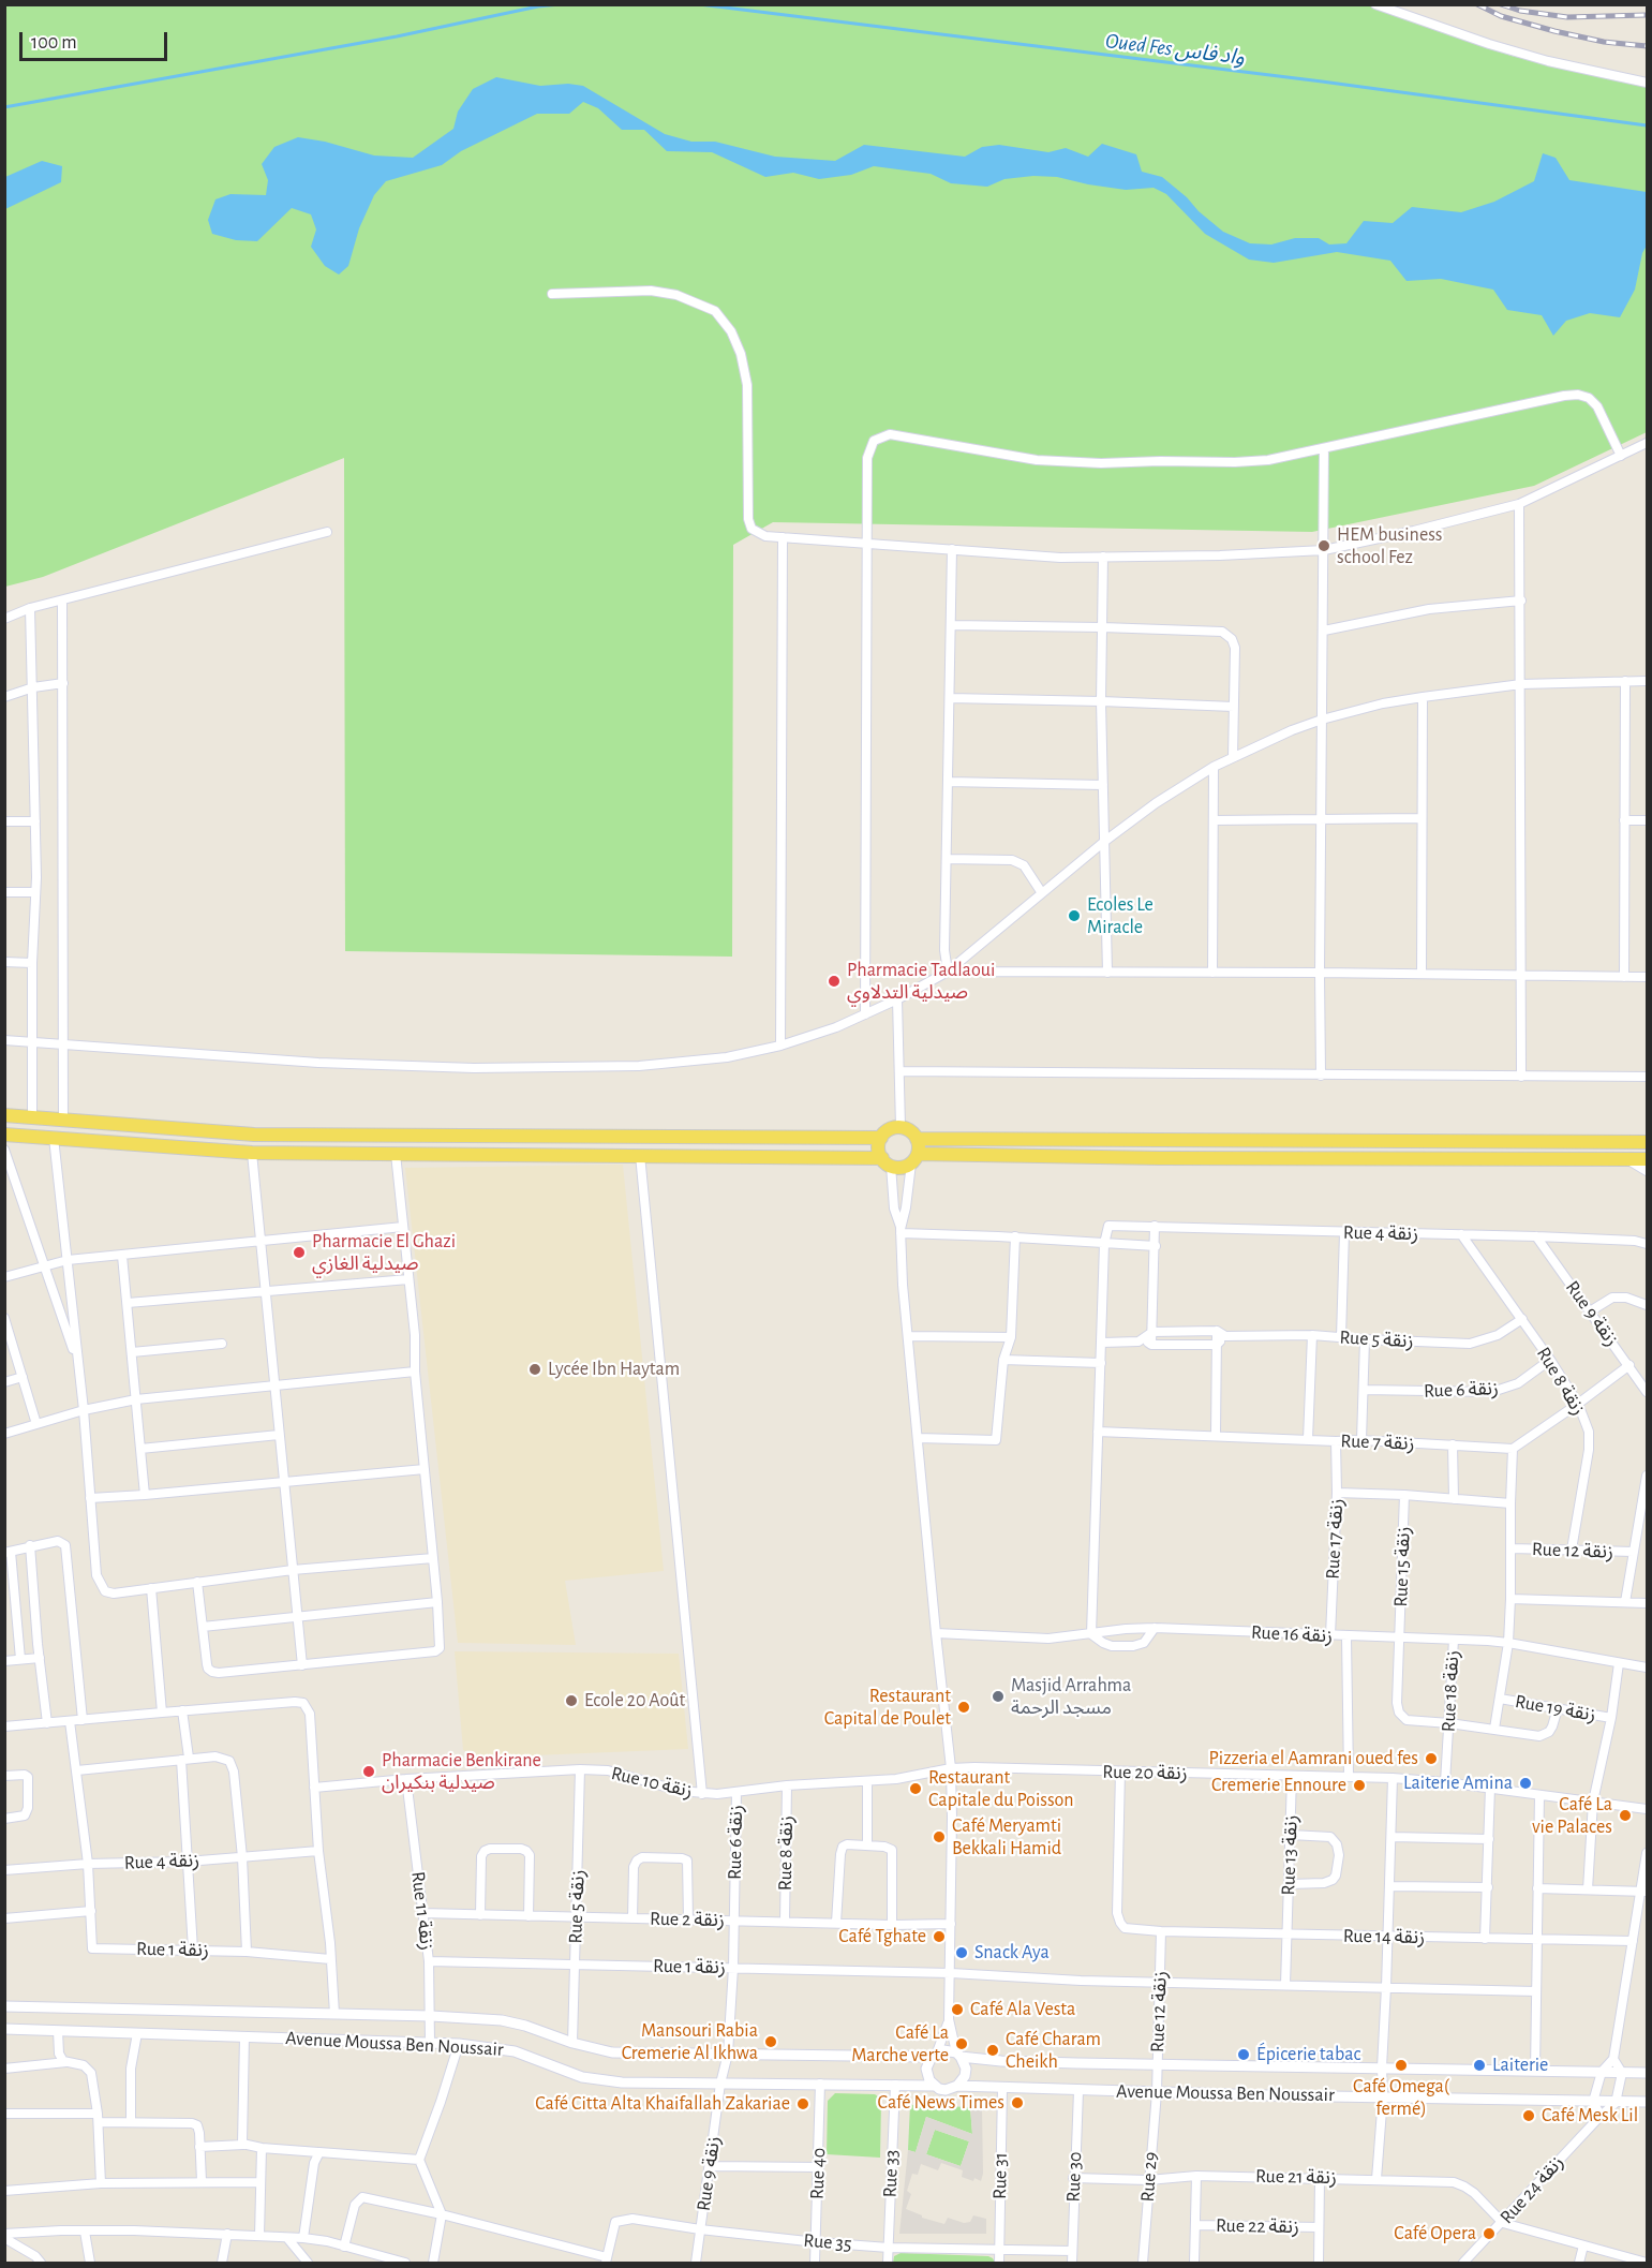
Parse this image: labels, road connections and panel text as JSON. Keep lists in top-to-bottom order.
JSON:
{
  "streets": {
    "street": [
      "Rue 4 زنقة",
      "Rue 9 زنقة",
      "Rue 5 زنقة",
      "Rue 8 زنقة",
      "Rue 6 زنقة",
      "Rue 7 زنقة",
      "Rue 17 زنقة",
      "Rue 12 زنقة",
      "Rue 15 زنقة",
      "Rue 16 زنقة",
      "Rue 18 زنقة",
      "Rue 19 زنقة",
      "Rue 20 زنقة",
      "Rue 10 زنقة",
      "Rue 13 زنقة",
      "Rue 11 زنقة",
      "Rue 2 زنقة",
      "Rue 14 زنقة",
      "Rue 1 زنقة",
      "Avenue Moussa Ben Noussair",
      "Rue 40",
      "Rue 33",
      "Rue 31",
      "Rue 30",
      "Rue 29",
      "Rue 21 زنقة",
      "Rue 24 زنقة",
      "Rue 22 زنقة",
      "Rue 35"
    ]
  },
  "crossings": [
    ["Rue 4 زنقة", "Rue 9 زنقة"],
    ["Rue 4 زنقة", "Rue 8 زنقة"],
    ["Rue 9 زنقة", "Rue 6 زنقة"],
    ["Rue 9 زنقة", "Avenue Moussa Ben Noussair"],
    ["Rue 9 زنقة", "Rue 35"],
    ["Rue 5 زنقة", "Rue 8 زنقة"],
    ["Rue 5 زنقة", "Rue 10 زنقة"],
    ["Rue 5 زنقة", "Rue 2 زنقة"],
    ["Rue 5 زنقة", "Rue 1 زنقة"],
    ["Rue 5 زنقة", "Avenue Moussa Ben Noussair"],
    ["Rue 8 زنقة", "Rue 6 زنقة"],
    ["Rue 8 زنقة", "Rue 12 زنقة"],
    ["Rue 8 زنقة", "Rue 10 زنقة"],
    ["Rue 8 زنقة", "Rue 2 زنقة"],
    ["Rue 6 زنقة", "Rue 10 زنقة"],
    ["Rue 6 زنقة", "Rue 2 زنقة"],
    ["Rue 6 زنقة", "Rue 1 زنقة"],
    ["Rue 6 زنقة", "Avenue Moussa Ben Noussair"],
    ["Rue 7 زنقة", "Rue 17 زنقة"],
    ["Rue 17 زنقة", "Rue 16 زنقة"],
    ["Rue 12 زنقة", "Rue 14 زنقة"],
    ["Rue 12 زنقة", "Avenue Moussa Ben Noussair"],
    ["Rue 12 زنقة", "Rue 29"],
    ["Rue 15 زنقة", "Rue 16 زنقة"],
    ["Rue 15 زنقة", "Rue 19 زنقة"],
    ["Rue 16 زنقة", "Rue 18 زنقة"],
    ["Rue 16 زنقة", "Rue 19 زنقة"],
    ["Rue 18 زنقة", "Rue 19 زنقة"],
    ["Rue 18 زنقة", "Rue 20 زنقة"],
    ["Rue 20 زنقة", "Rue 10 زنقة"],
    ["Rue 20 زنقة", "Rue 13 زنقة"],
    ["Rue 20 زنقة", "Rue 14 زنقة"],
    ["Rue 10 زنقة", "Rue 11 زنقة"],
    ["Rue 13 زنقة", "Rue 14 زنقة"],
    ["Rue 11 زنقة", "Rue 2 زنقة"],
    ["Rue 11 زنقة", "Rue 1 زنقة"],
    ["Rue 11 زنقة", "Avenue Moussa Ben Noussair"],
    ["Avenue Moussa Ben Noussair", "Rue 40"],
    ["Avenue Moussa Ben Noussair", "Rue 33"],
    ["Avenue Moussa Ben Noussair", "Rue 31"],
    ["Avenue Moussa Ben Noussair", "Rue 30"],
    ["Avenue Moussa Ben Noussair", "Rue 29"],
    ["Avenue Moussa Ben Noussair", "Rue 24 زنقة"],
    ["Rue 40", "Rue 35"],
    ["Rue 33", "Rue 35"],
    ["Rue 31", "Rue 35"],
    ["Rue 30", "Rue 21 زنقة"],
    ["Rue 30", "Rue 35"],
    ["Rue 29", "Rue 21 زنقة"],
    ["Rue 21 زنقة", "Rue 24 زنقة"]
  ],
  "water": ["Oued Fes واد فاس"],
  "places": [
    "HEM business school Fez",
    "Ecoles Le Miracle",
    "Pharmacie Tadlaoui صيدلية التدلاوي",
    "Pharmacie El Ghazi صيدلية الغازي",
    "Lycée Ibn Haytam",
    "Masjid Arrahma مسجد الرحمة",
    "Ecole 20 Août",
    "Restaurant Capital de Poulet",
    "Pizzeria el Aamrani oued fes",
    "Pharmacie Benkirane صيدلية بنكيران",
    "Laiterie Amina",
    "Cremerie Ennoure",
    "Restaurant Capitale du Poisson",
    "Café La vie Palaces",
    "Café Meryamti Bekkali Hamid",
    "Café Tghate",
    "Snack Aya",
    "Café Ala Vesta",
    "Mansouri Rabia Cremerie Al Ikhwa",
    "Café La Marche verte",
    "Café Charam Cheikh",
    "Épicerie tabac",
    "Café Omega( fermé)",
    "Laiterie",
    "Café News Times",
    "Café Citta Alta Khaifallah Zakariae",
    "Café Mesk Lil",
    "Café Opera"
  ],
  "scale_bar": "100 m"
}
